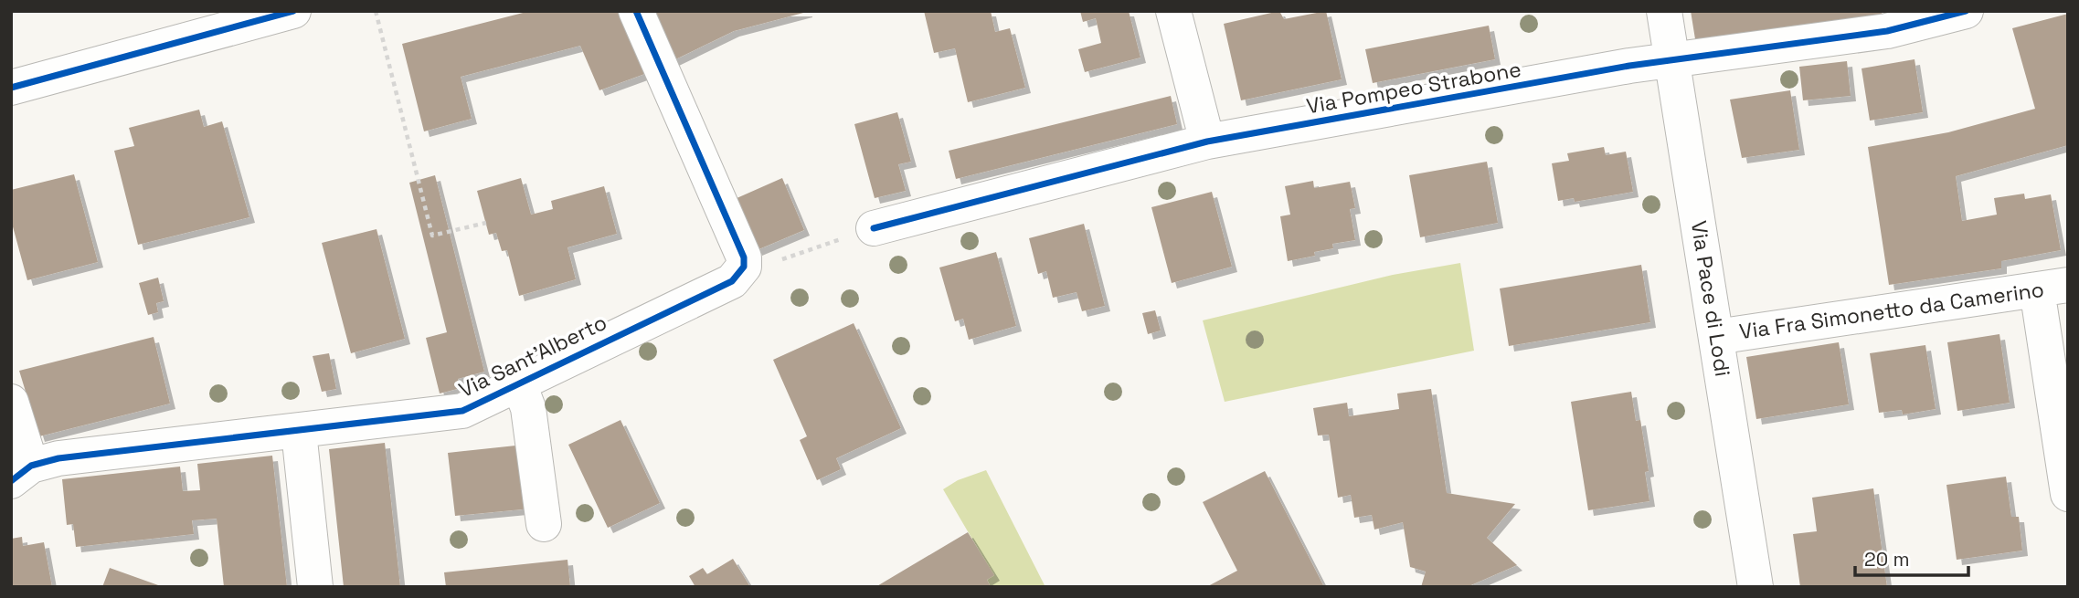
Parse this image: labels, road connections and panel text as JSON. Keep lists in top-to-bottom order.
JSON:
{
  "streets": {
    "street": [
      "Via Pompeo Strabone",
      "Via Pace di Lodi",
      "Via Fra Simonetto da Camerino",
      "Via Sant'Alberto"
    ]
  },
  "crossings": [
    ["Via Pompeo Strabone", "Via Pace di Lodi"],
    ["Via Pace di Lodi", "Via Fra Simonetto da Camerino"]
  ],
  "scale_bar": "20 m"
}
